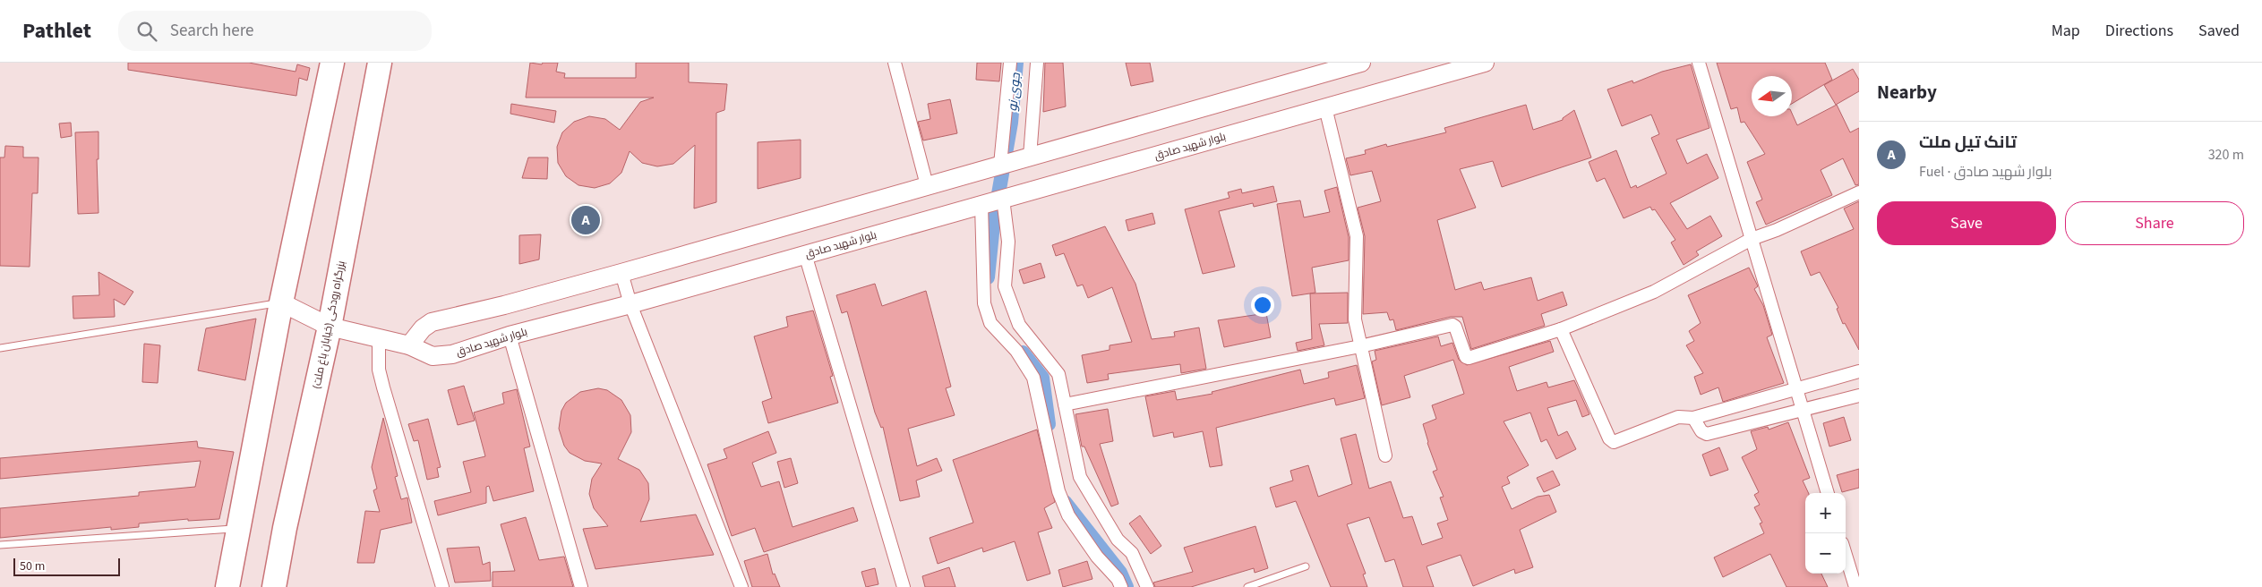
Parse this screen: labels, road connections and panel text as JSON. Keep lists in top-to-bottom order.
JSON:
{
  "streets": {
    "highway": ["بزرگراه رودکی (خیابان باغ ملت)"],
    "main road": ["بلوار شهید صادق"]
  },
  "crossings": [
    ["بلوار شهید صادق", "بزرگراه رودکی (خیابان باغ ملت)"]
  ],
  "water": ["جوی نو"],
  "scale_bar": "50 m",
  "north": "left",
  "page": {
    "header": "Pathlet",
    "search": "Search here",
    "nav": ["Map", "Directions", "Saved"],
    "heading": "Nearby",
    "list": [
      {
        "mark": "A",
        "name": "تانک تیل ملت",
        "note": "Fuel · بلوار شهید صادق",
        "value": "320 m"
      }
    ],
    "buttons": ["Save", "Share"],
    "pins": "A",
    "map_buttons": ["+", "−"],
    "scale": "50 m"
  }
}
